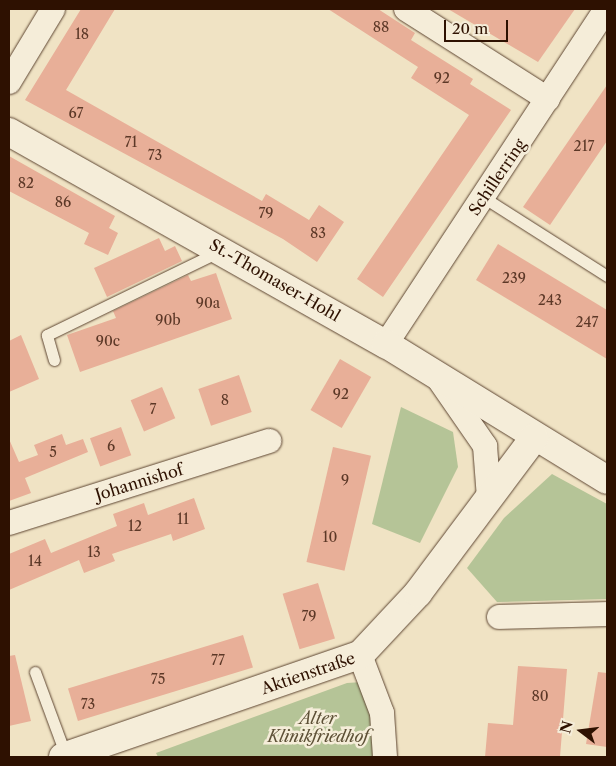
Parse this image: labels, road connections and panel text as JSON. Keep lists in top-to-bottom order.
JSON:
{
  "streets": {
    "street": [
      "Schillerring",
      "St.-Thomaser-Hohl",
      "Johannishof",
      "Aktienstraße"
    ]
  },
  "crossings": [
    ["Schillerring", "St.-Thomaser-Hohl"],
    ["St.-Thomaser-Hohl", "Aktienstraße"]
  ],
  "parks": ["Alter Klinikfriedhof"],
  "house_numbers": [
    "88",
    "18",
    "92",
    "67",
    "71",
    "217",
    "73",
    "82",
    "86",
    "79",
    "83",
    "239",
    "243",
    "90a",
    "90b",
    "247",
    "90c",
    "92",
    "8",
    "7",
    "6",
    "5",
    "9",
    "11",
    "12",
    "10",
    "13",
    "14",
    "79",
    "77",
    "75",
    "80",
    "73"
  ],
  "scale_bar": "20 m",
  "north": "left"
}
